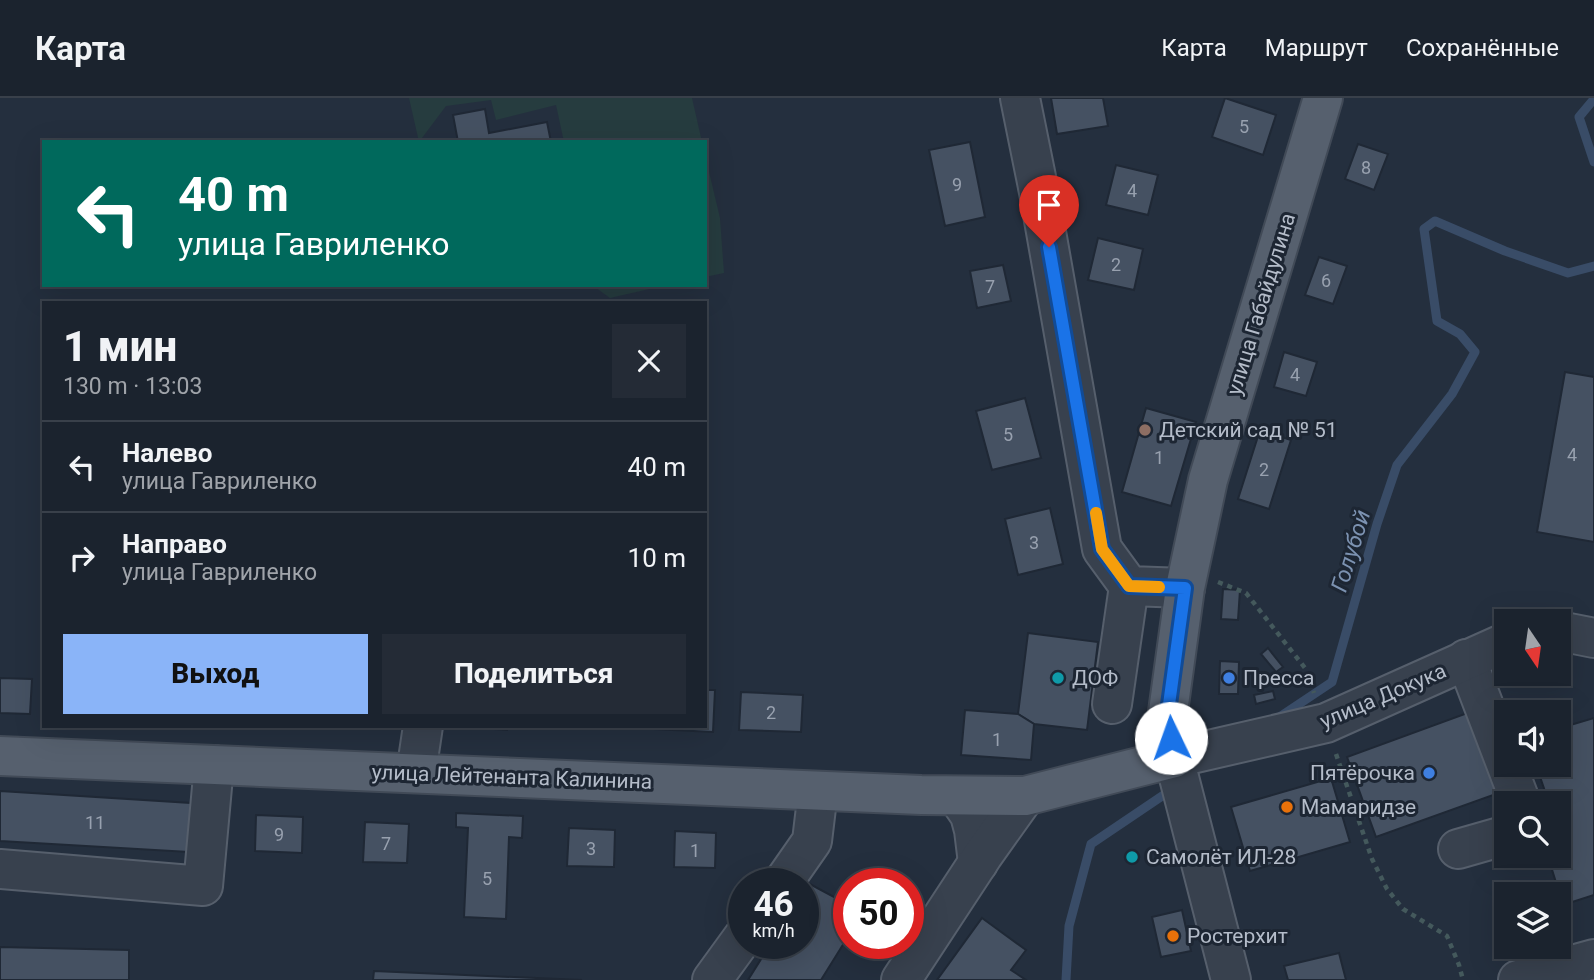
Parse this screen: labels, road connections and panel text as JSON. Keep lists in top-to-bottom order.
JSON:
{
  "streets": {
    "main road": ["улица Габайдулина", "улица Лейтенанта Калинина"],
    "street": ["улица Докука"]
  },
  "crossings": [
    ["улица Габайдулина", "улица Докука"],
    ["улица Габайдулина", "улица Лейтенанта Калинина"],
    ["улица Докука", "улица Лейтенанта Калинина"]
  ],
  "water": ["Голубой"],
  "places": [
    "Детский сад № 51",
    "ДОФ",
    "Пресса",
    "Пятёрочка",
    "Мамаридзе",
    "Самолёт ИЛ-28",
    "Ростерхит"
  ],
  "house_numbers": [
    "5",
    "8",
    "9",
    "4",
    "2",
    "6",
    "7",
    "4",
    "5",
    "4",
    "1",
    "2",
    "3",
    "2",
    "1",
    "11",
    "9",
    "7",
    "3",
    "1",
    "5"
  ],
  "north": "bottom",
  "page": {
    "header": "Карта",
    "nav": ["Карта", "Маршрут", "Сохранённые"],
    "turn": ["40 m", "улица Гавриленко"],
    "heading": ["1 мин", "130 m · 13:03"],
    "list": [
      {
        "name": "Налево",
        "note": "улица Гавриленко",
        "value": "40 m"
      },
      {
        "name": "Направо",
        "note": "улица Гавриленко",
        "value": "10 m"
      }
    ],
    "buttons": ["Выход", "Поделиться"],
    "speed": "46 km/h",
    "limit": "50"
  }
}
